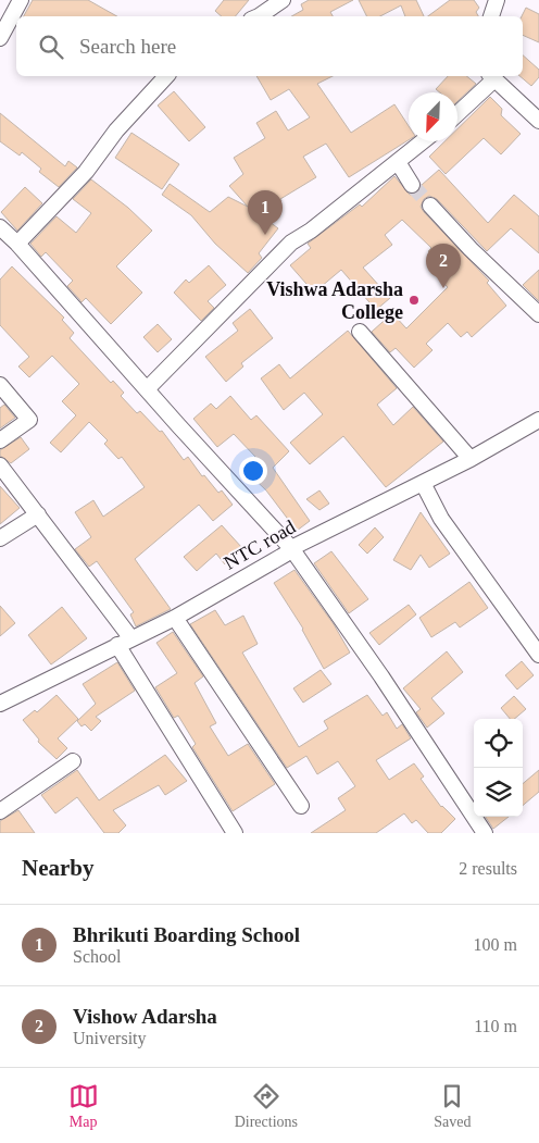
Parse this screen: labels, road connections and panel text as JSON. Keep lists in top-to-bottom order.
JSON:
{
  "streets": {
    "street": ["NTC road"]
  },
  "places": ["Vishwa Adarsha College"],
  "north": "bottom left",
  "page": {
    "search": "Search here",
    "pins": ["1", "2"],
    "heading": ["Nearby", "2 results"],
    "list": [
      {
        "mark": "1",
        "name": "Bhrikuti Boarding School",
        "note": "School",
        "value": "100 m"
      },
      {
        "mark": "2",
        "name": "Vishow Adarsha",
        "note": "University",
        "value": "110 m"
      }
    ],
    "nav": ["Map", "Directions", "Saved"]
  }
}
